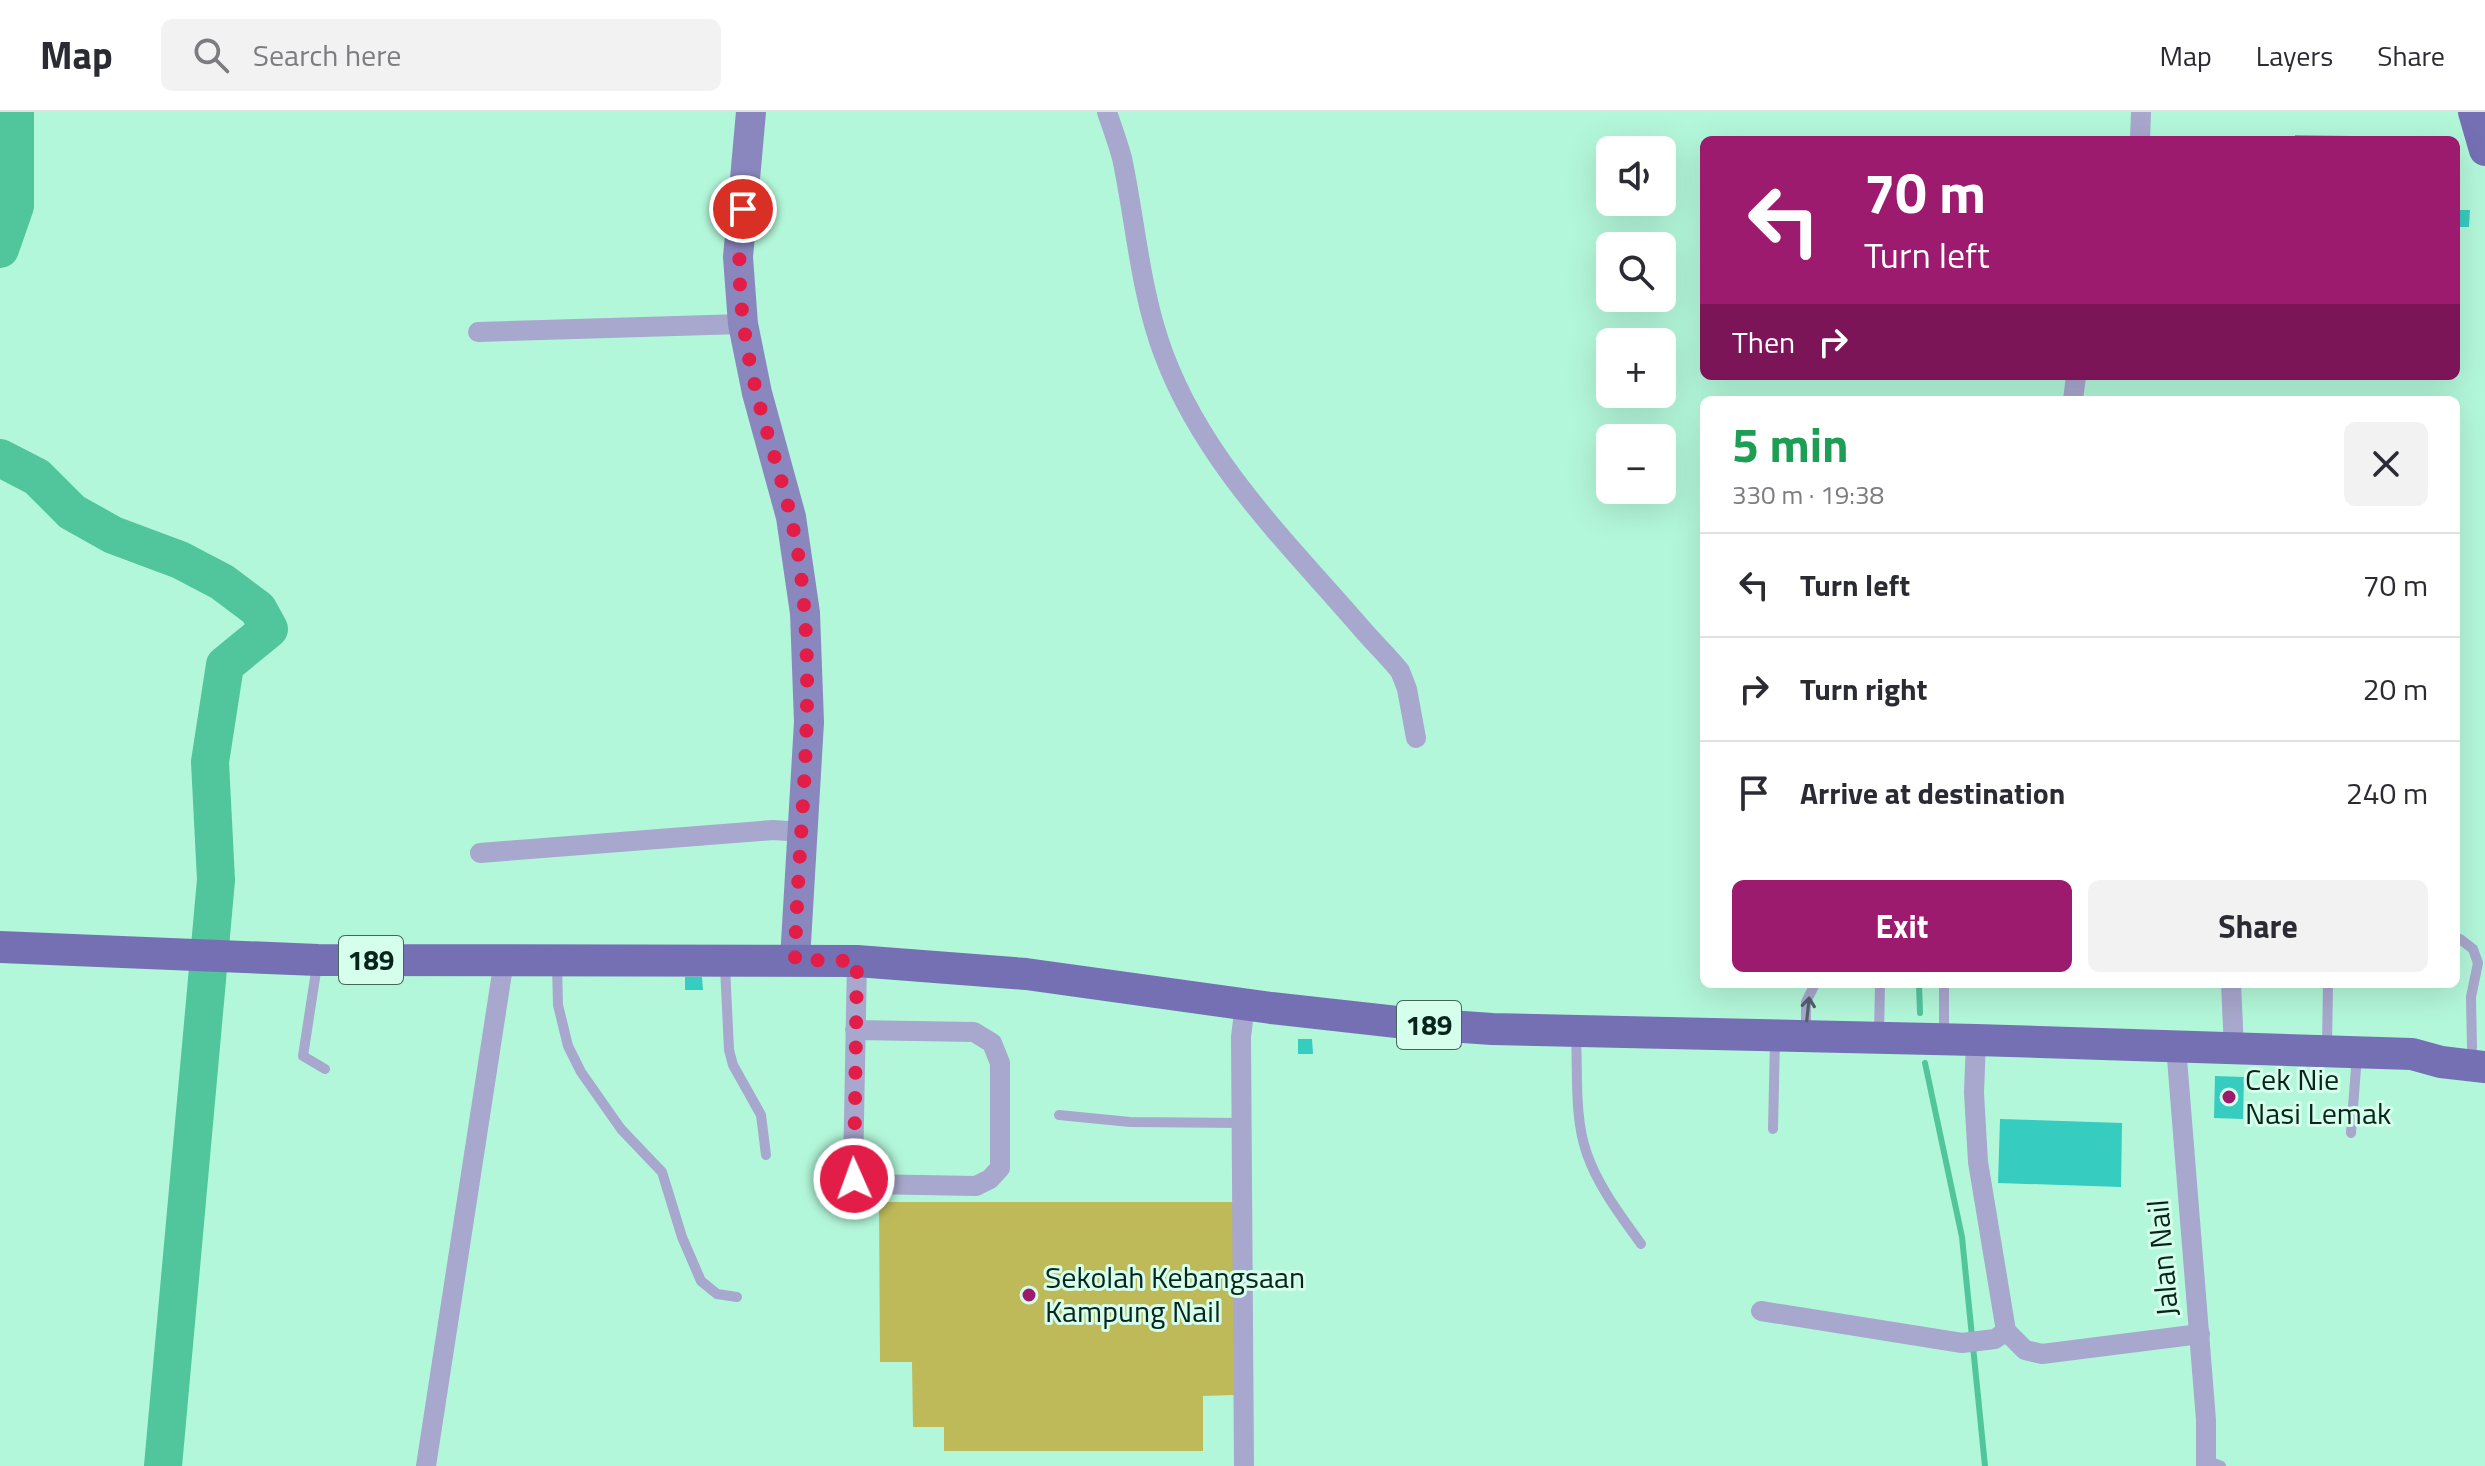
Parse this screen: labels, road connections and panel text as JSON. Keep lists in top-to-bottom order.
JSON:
{
  "streets": {
    "main road": ["189"],
    "street": ["Jalan Nail"]
  },
  "crossings": [
    ["189", "Jalan Nail"]
  ],
  "places": ["Cek Nie Nasi Lemak", "Sekolah Kebangsaan Kampung Nail"],
  "page": {
    "header": "Map",
    "search": "Search here",
    "nav": ["Map", "Layers", "Share"],
    "map_buttons": ["+", "−"],
    "turn": ["70 m", "Turn left"],
    "then": "Then",
    "heading": ["5 min", "330 m · 19:38"],
    "list": [
      {
        "name": "Turn left",
        "value": "70 m"
      },
      {
        "name": "Turn right",
        "value": "20 m"
      },
      {
        "name": "Arrive at destination",
        "value": "240 m"
      }
    ],
    "buttons": ["Exit", "Share"]
  }
}
